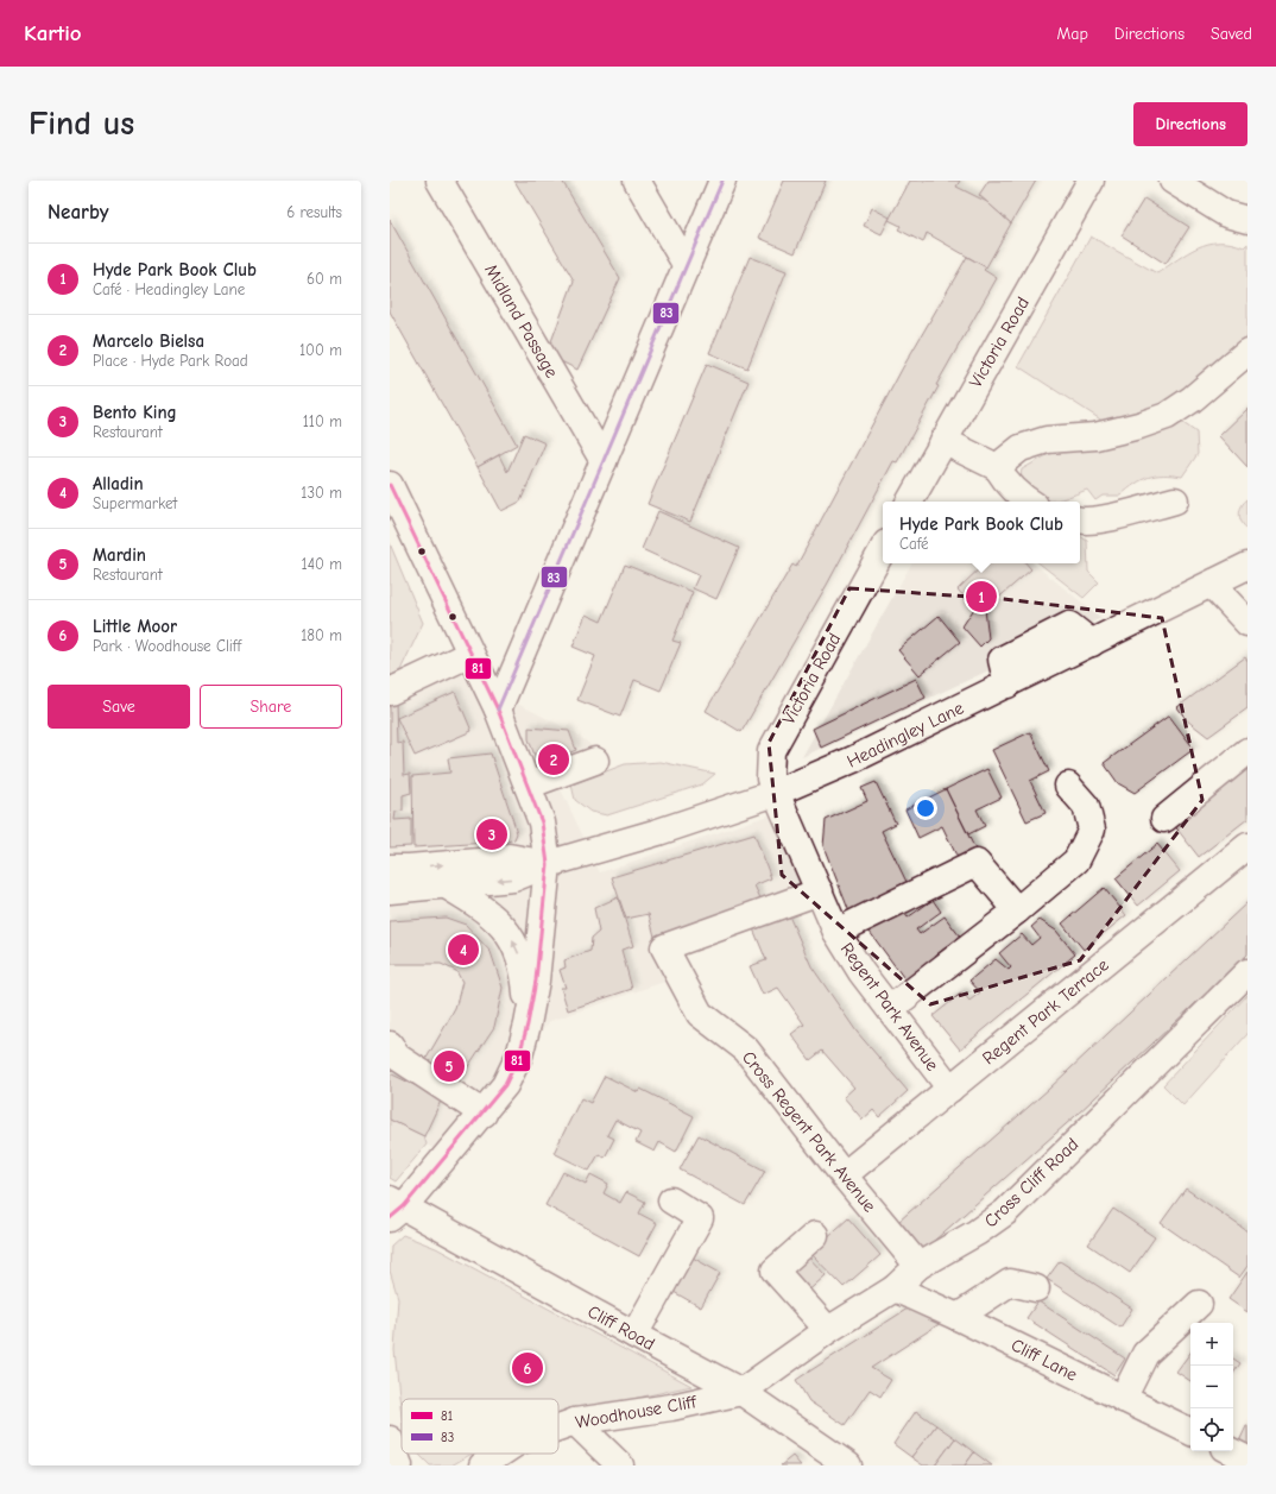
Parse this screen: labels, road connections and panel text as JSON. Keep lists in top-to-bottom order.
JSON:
{
  "streets": {
    "main road": [
      "Midland Passage",
      "Victoria Road",
      "Headingley Lane",
      "Regent Park Avenue",
      "Regent Park Terrace",
      "Cross Regent Park Avenue",
      "Cross Cliff Road",
      "Cliff Road",
      "Cliff Lane",
      "Woodhouse Cliff"
    ]
  },
  "crossings": [
    ["Victoria Road", "Headingley Lane"],
    ["Victoria Road", "Regent Park Avenue"],
    ["Headingley Lane", "Regent Park Avenue"],
    ["Regent Park Avenue", "Regent Park Terrace"],
    ["Regent Park Avenue", "Cross Regent Park Avenue"],
    ["Regent Park Terrace", "Cross Regent Park Avenue"],
    ["Cross Regent Park Avenue", "Cross Cliff Road"],
    ["Cross Cliff Road", "Cliff Road"],
    ["Cross Cliff Road", "Cliff Lane"],
    ["Cross Cliff Road", "Woodhouse Cliff"],
    ["Cliff Road", "Woodhouse Cliff"]
  ],
  "lines": ["transit line 83", "transit line 81"],
  "legend": ["81", "83"],
  "page": {
    "header": "Kartio",
    "nav": ["Map", "Directions", "Saved"],
    "buttons": [
      "Directions",
      ["Save", "Share"]
    ],
    "title": "Find us",
    "heading": ["Nearby", "6 results"],
    "list": [
      {
        "mark": "1",
        "name": "Hyde Park Book Club",
        "note": "Café · Headingley Lane",
        "value": "60 m"
      },
      {
        "mark": "2",
        "name": "Marcelo Bielsa",
        "note": "Place · Hyde Park Road",
        "value": "100 m"
      },
      {
        "mark": "3",
        "name": "Bento King",
        "note": "Restaurant",
        "value": "110 m"
      },
      {
        "mark": "4",
        "name": "Alladin",
        "note": "Supermarket",
        "value": "130 m"
      },
      {
        "mark": "5",
        "name": "Mardin",
        "note": "Restaurant",
        "value": "140 m"
      },
      {
        "mark": "6",
        "name": "Little Moor",
        "note": "Park · Woodhouse Cliff",
        "value": "180 m"
      }
    ],
    "popup": ["Hyde Park Book Club", "Café"],
    "pins": [
      "1",
      "2",
      "3",
      "4",
      "5",
      "6"
    ],
    "map_buttons": ["+", "−"]
  }
}
